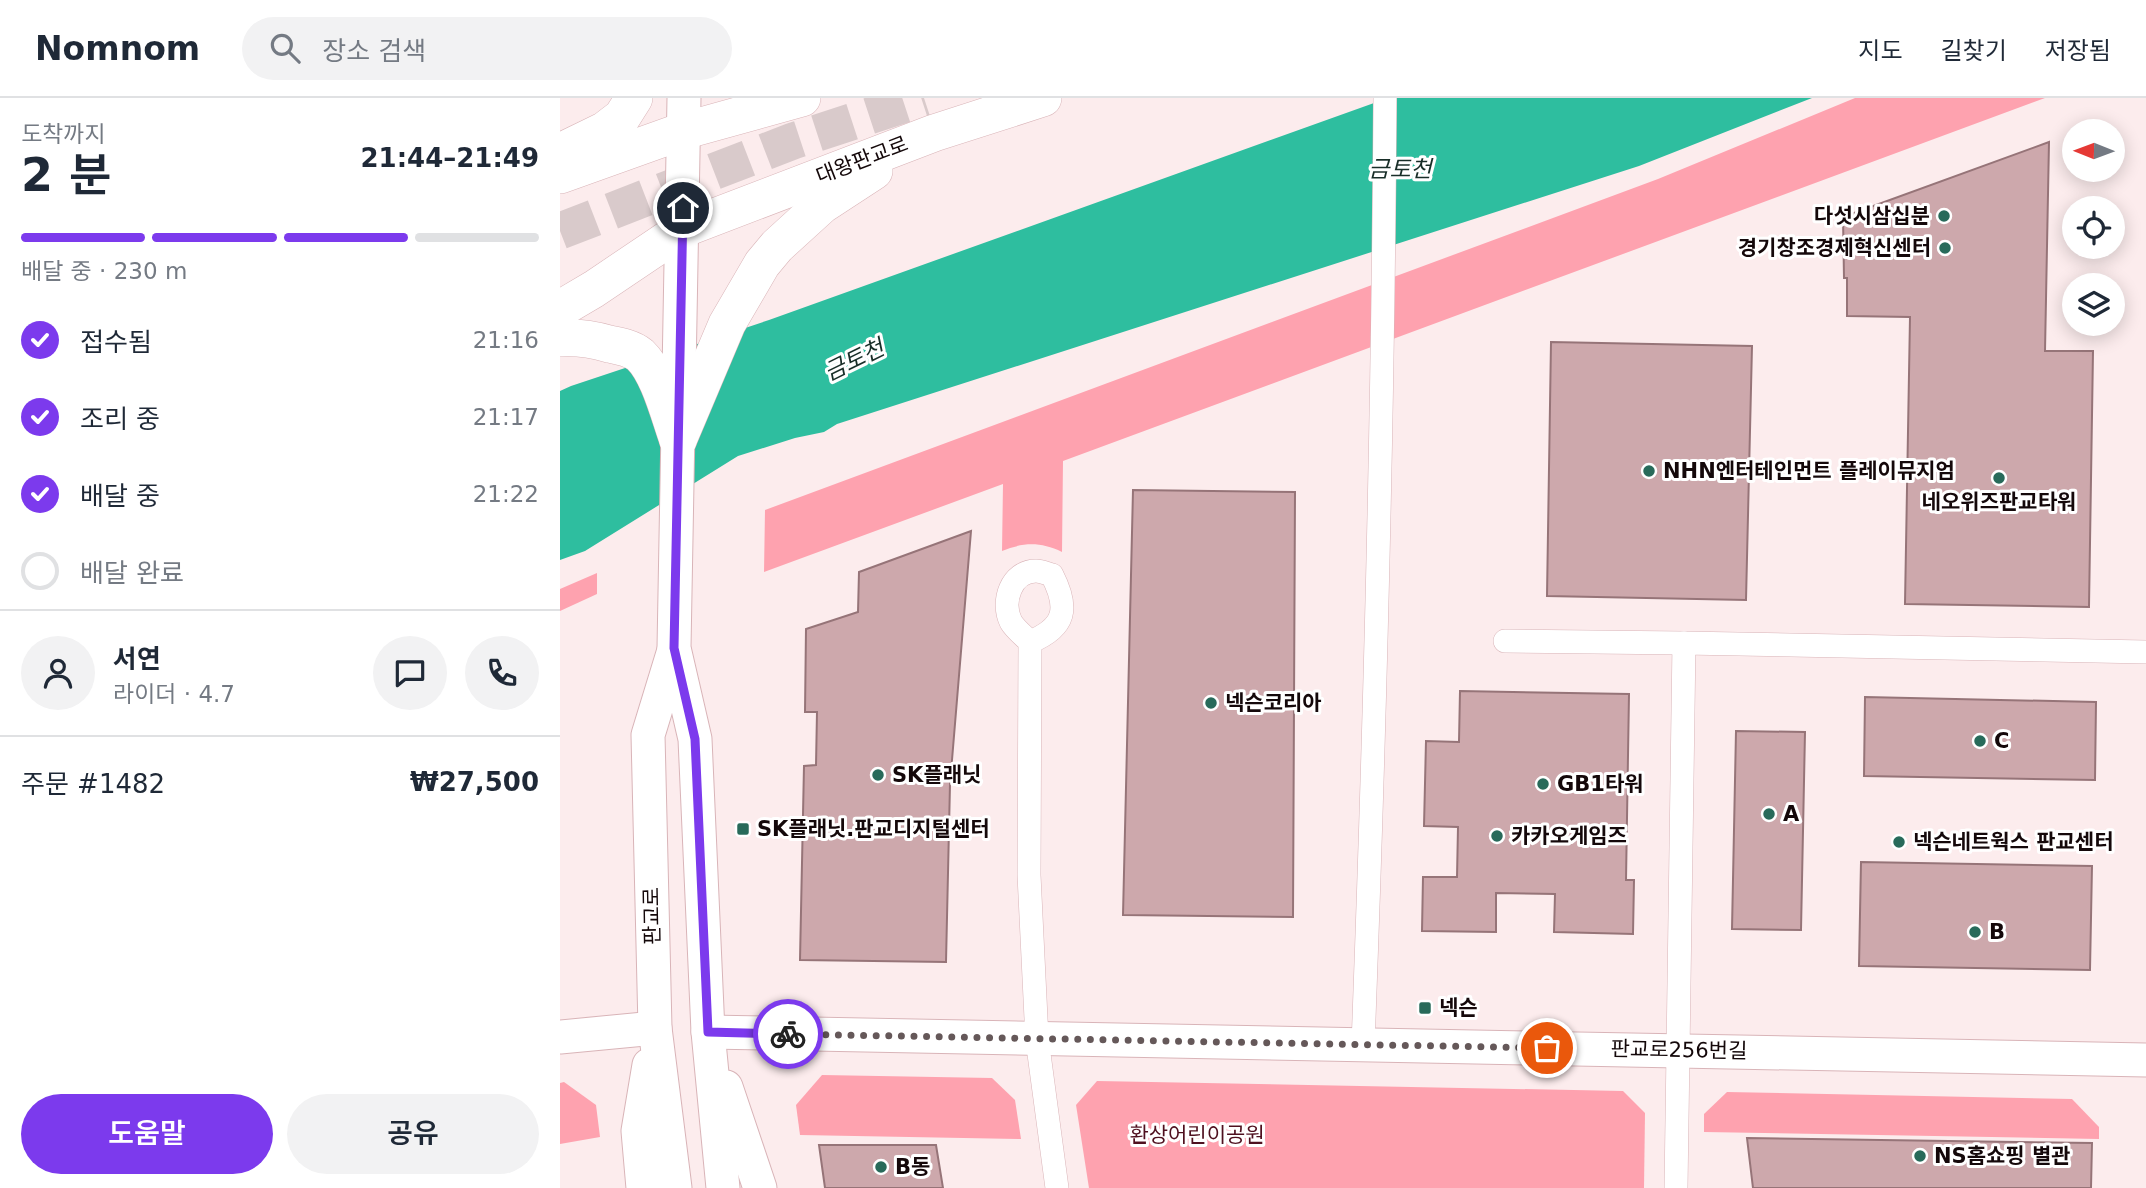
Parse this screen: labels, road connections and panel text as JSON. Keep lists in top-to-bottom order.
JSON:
{
  "streets": {
    "main road": ["대왕판교로", "판교로", "판교로256번길"]
  },
  "crossings": [
    ["대왕판교로", "판교로"],
    ["판교로", "판교로256번길"]
  ],
  "water": ["금토천"],
  "parks": ["환상어린이공원"],
  "places": {
    "other": [
      "다섯시삼십분",
      "경기창조경제혁신센터",
      "NHN엔터테인먼트 플레이뮤지엄",
      "네오위즈판교타워",
      "넥슨코리아",
      "C",
      "SK플래닛",
      "GB1타워",
      "A",
      "카카오게임즈",
      "넥슨네트웍스 판교센터",
      "B",
      "NS홈쇼핑 별관",
      "B동"
    ],
    "transit": ["SK플래닛.판교디지털센터", "넥슨"]
  },
  "north": "left",
  "page": {
    "header": "Nomnom",
    "search": "장소 검색",
    "nav": ["지도", "길찾기", "저장됨"],
    "heading": ["2 분", "도착까지", "21:44–21:49"],
    "panel": [
      "서연",
      "라이더 · 4.7",
      "주문 #1482",
      "₩27,500"
    ],
    "bar": "배달 중 · 230 m",
    "list": [
      ["접수됨", "21:16"],
      ["조리 중", "21:17"],
      ["배달 중", "21:22"],
      "배달 완료"
    ],
    "buttons": ["도움말", "공유"]
  }
}
